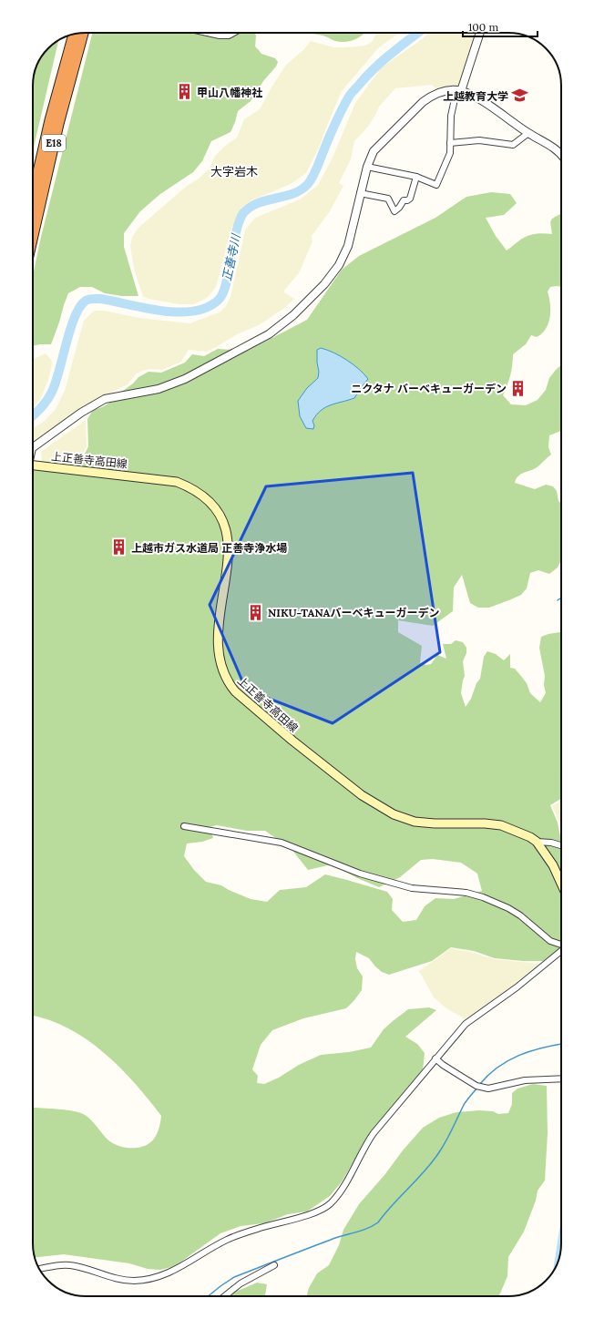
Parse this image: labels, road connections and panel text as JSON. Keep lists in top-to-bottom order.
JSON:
{
  "streets": {
    "highway": ["E18"],
    "main road": ["上正善寺高田線"]
  },
  "districts": ["大字岩木"],
  "water": ["正善寺川"],
  "places": {
    "building": [
      "甲山八幡神社",
      "ニクタナ バーベキューガーデン",
      "上越市ガス水道局 正善寺浄水場",
      "NIKU-TANAバーベキューガーデン"
    ],
    "school or university": ["上越教育大学"]
  },
  "scale_bar": "100 m"
}
